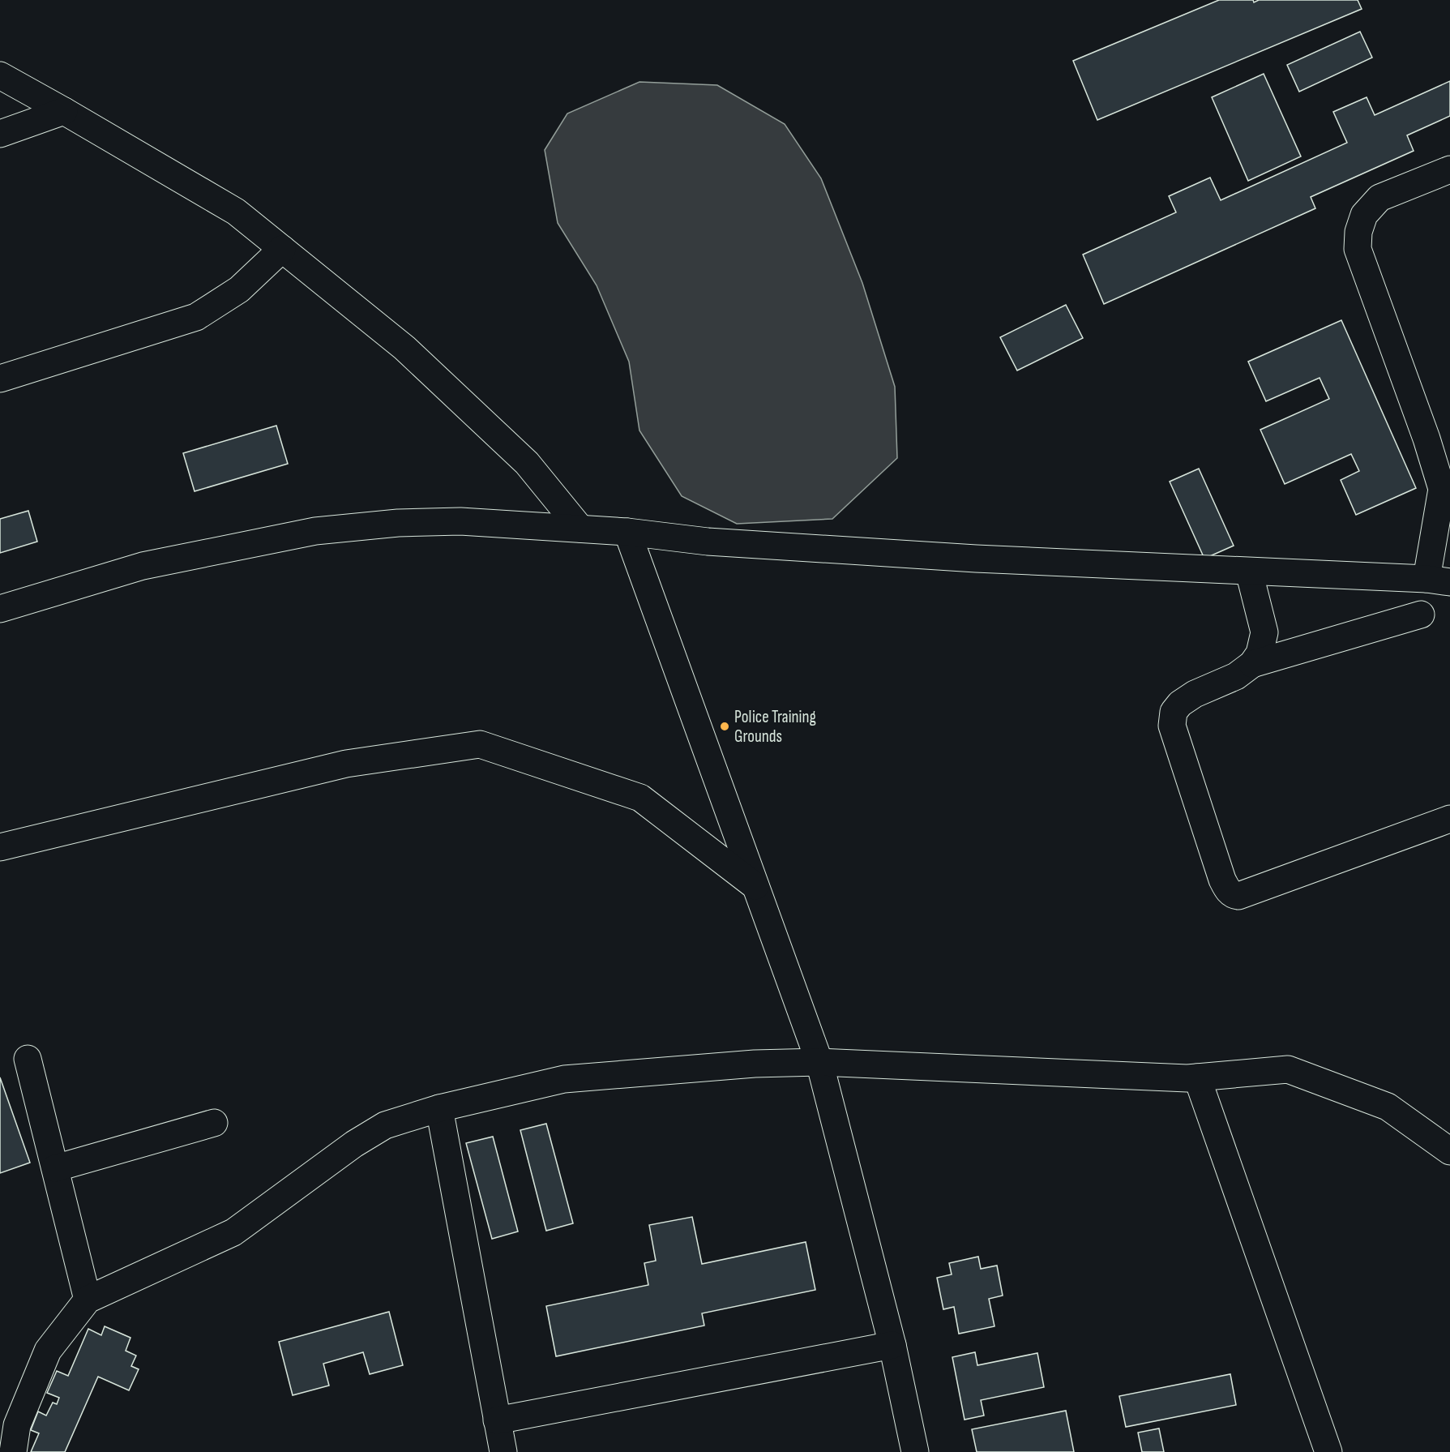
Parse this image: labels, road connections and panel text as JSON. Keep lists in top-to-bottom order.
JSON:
{
  "places": ["Police Training Grounds"]
}
